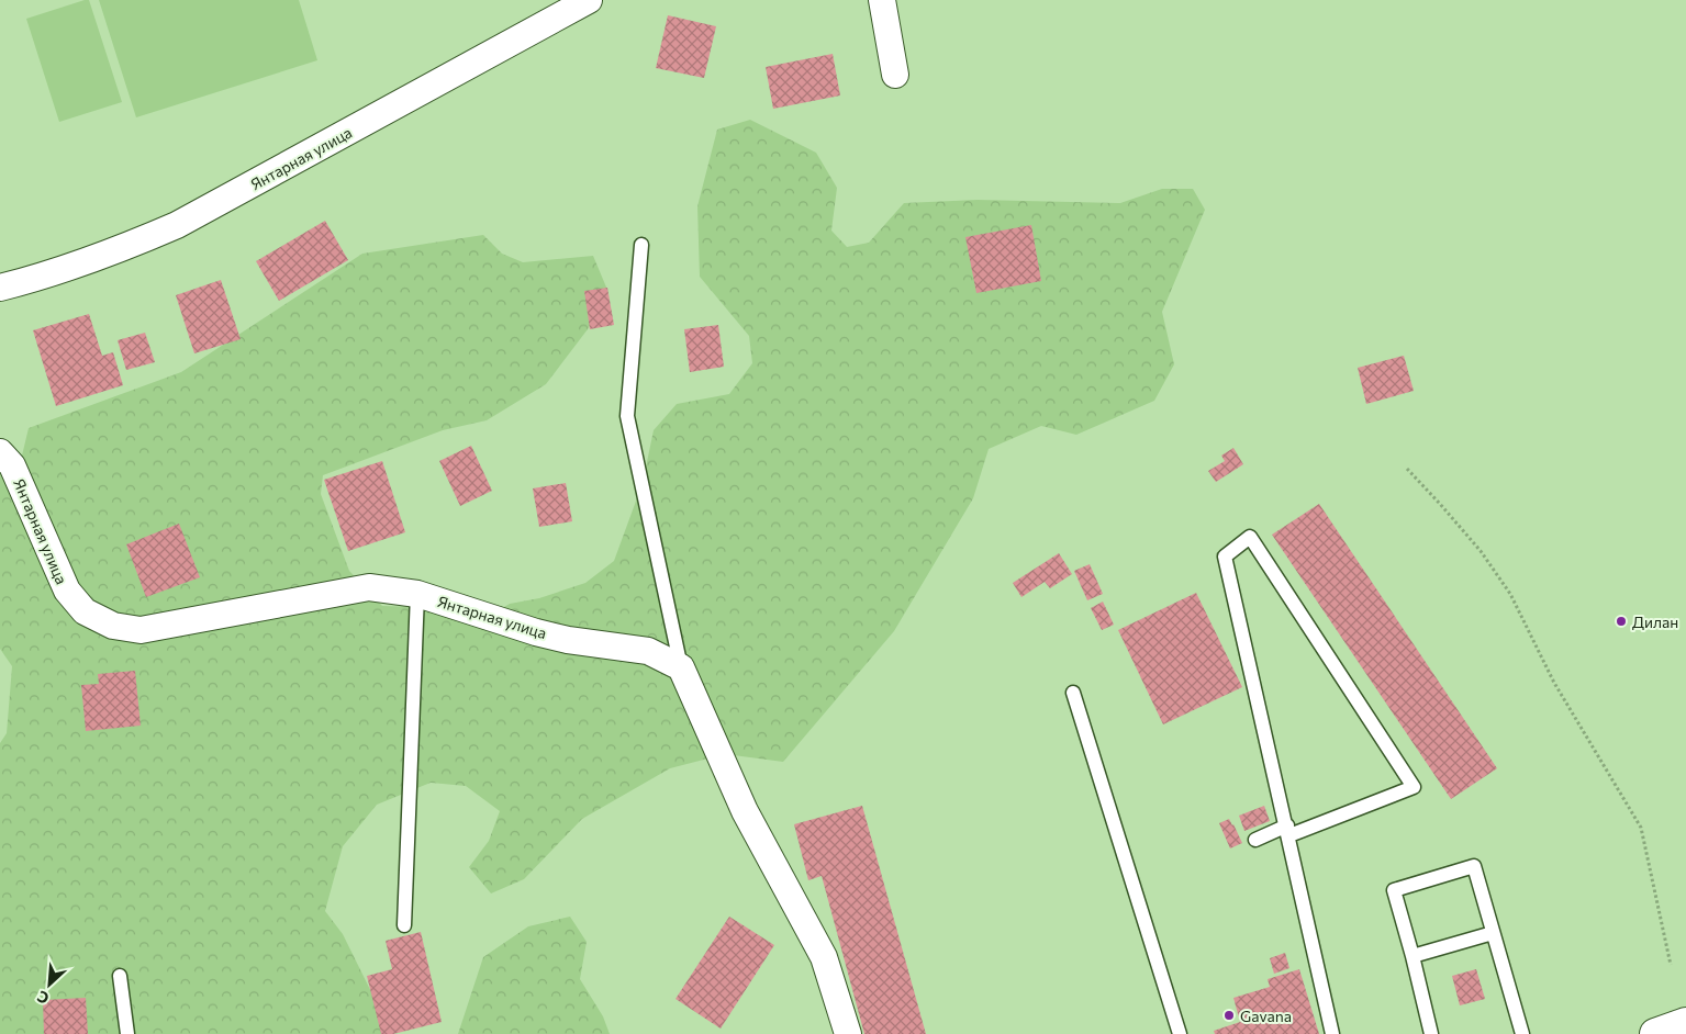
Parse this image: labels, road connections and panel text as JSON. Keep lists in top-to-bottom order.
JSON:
{
  "streets": {
    "street": ["Янтарная улица"]
  },
  "places": ["Дилан", "Gavana"],
  "north": "bottom left"
}
